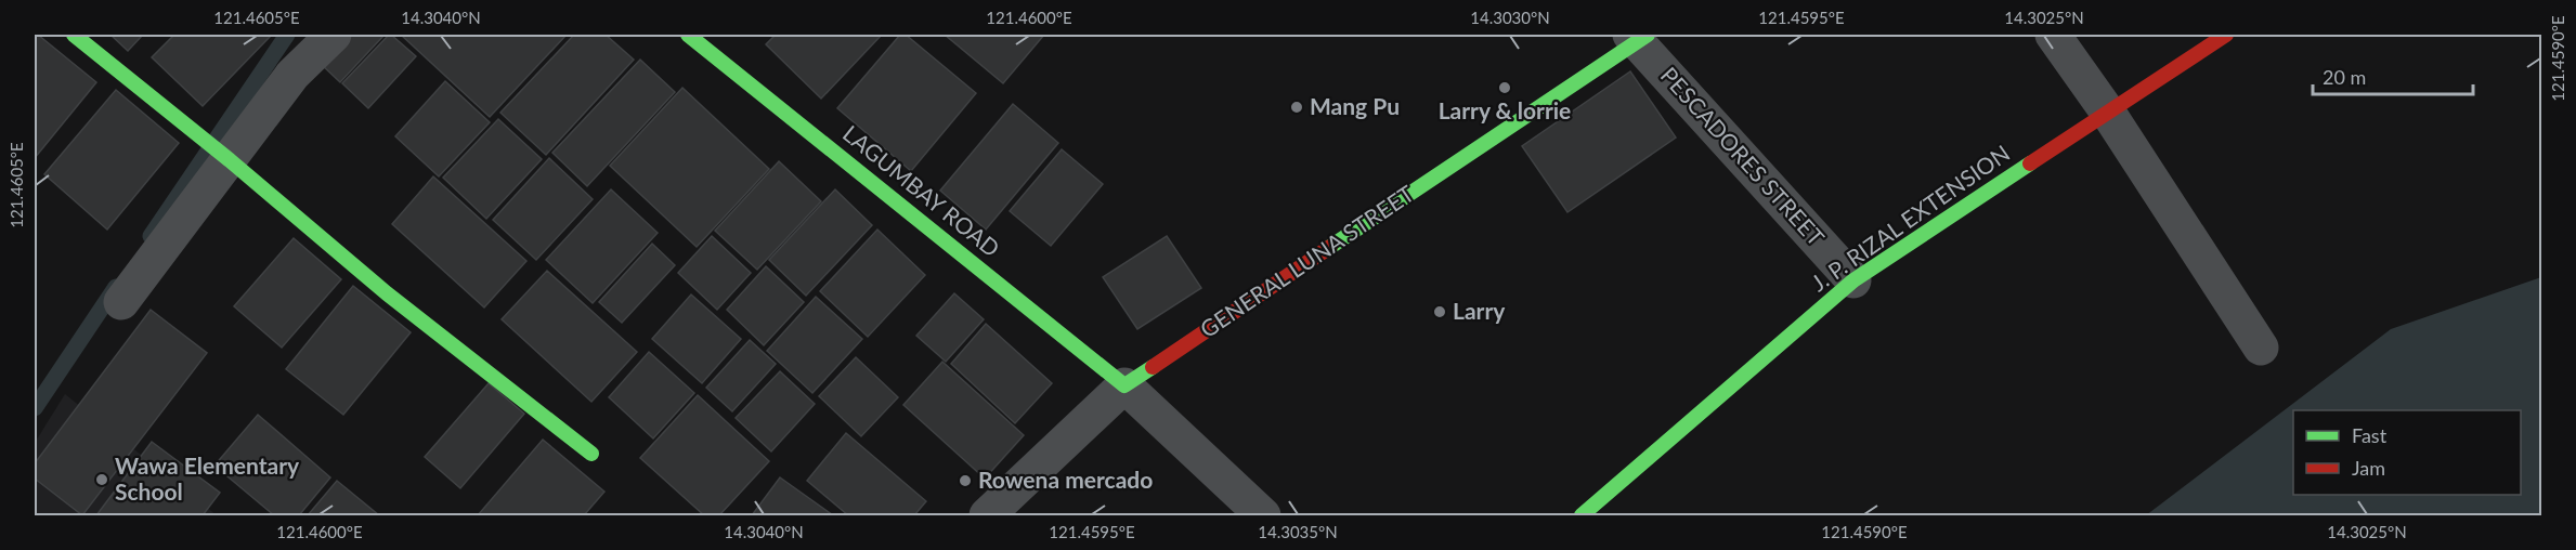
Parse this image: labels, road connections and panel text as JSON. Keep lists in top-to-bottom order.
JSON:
{
  "streets": {
    "street": [
      "PESCADORES STREET",
      "LAGUMBAY ROAD",
      "J. P. RIZAL EXTENSION",
      "GENERAL LUNA STREET"
    ]
  },
  "crossings": [
    ["PESCADORES STREET", "J. P. RIZAL EXTENSION"],
    ["PESCADORES STREET", "GENERAL LUNA STREET"],
    ["LAGUMBAY ROAD", "GENERAL LUNA STREET"]
  ],
  "places": [
    "Larry & lorrie",
    "Mang Pu",
    "Larry",
    "Wawa Elementary School",
    "Rowena mercado"
  ],
  "legend": ["Fast", "Jam"],
  "scale_bar": "20 m",
  "coordinates": [
    "121.4605°E",
    "14.3040°N",
    "121.4600°E",
    "14.3030°N",
    "121.4595°E",
    "14.3025°N",
    "121.4590°E",
    "14.3035°N"
  ]
}
